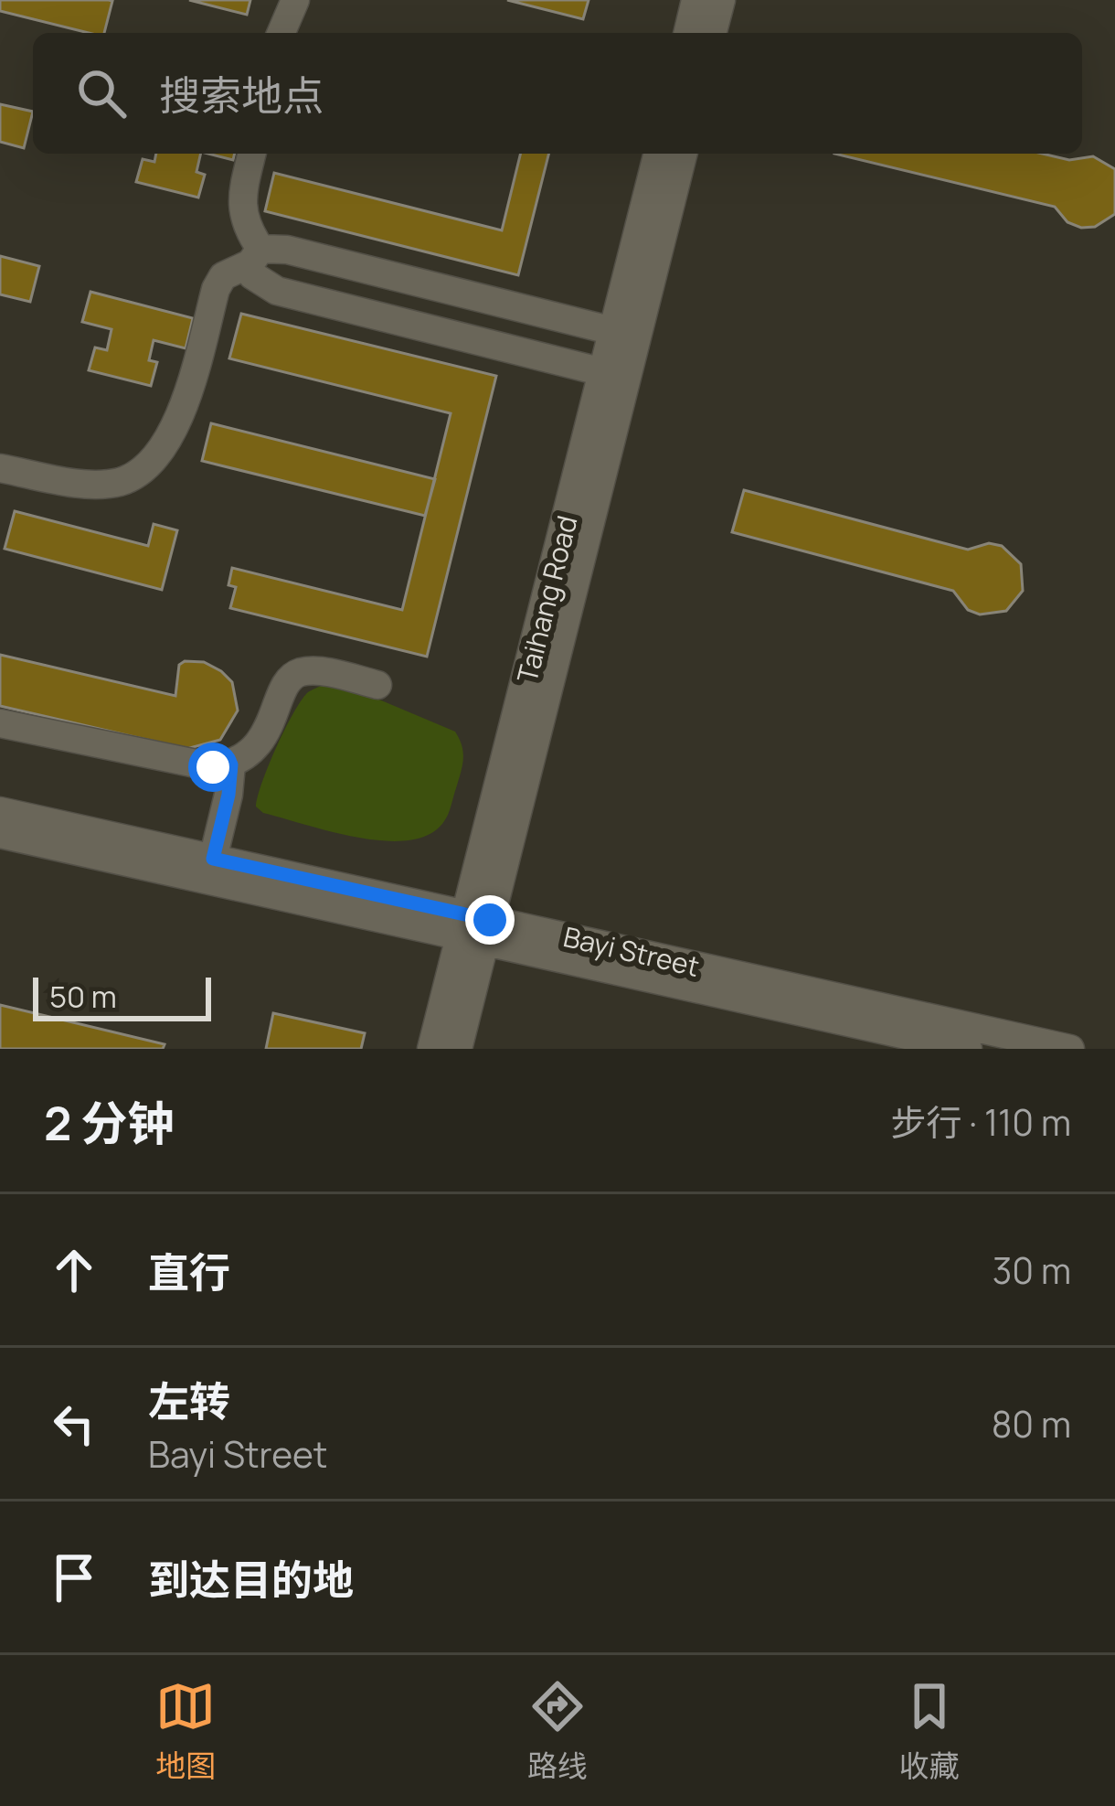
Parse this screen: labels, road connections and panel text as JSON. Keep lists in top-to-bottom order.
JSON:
{
  "streets": {
    "street": ["Taihang Road", "Bayi Street"]
  },
  "crossings": [
    ["Taihang Road", "Bayi Street"]
  ],
  "scale_bar": "50 m",
  "page": {
    "search": "搜索地点",
    "scale": "50 m",
    "heading": ["2 分钟", "步行 · 110 m"],
    "list": [
      ["直行", "30 m"],
      ["左转", "Bayi Street", "80 m"],
      "到达目的地"
    ],
    "nav": ["地图", "路线", "收藏"]
  }
}
